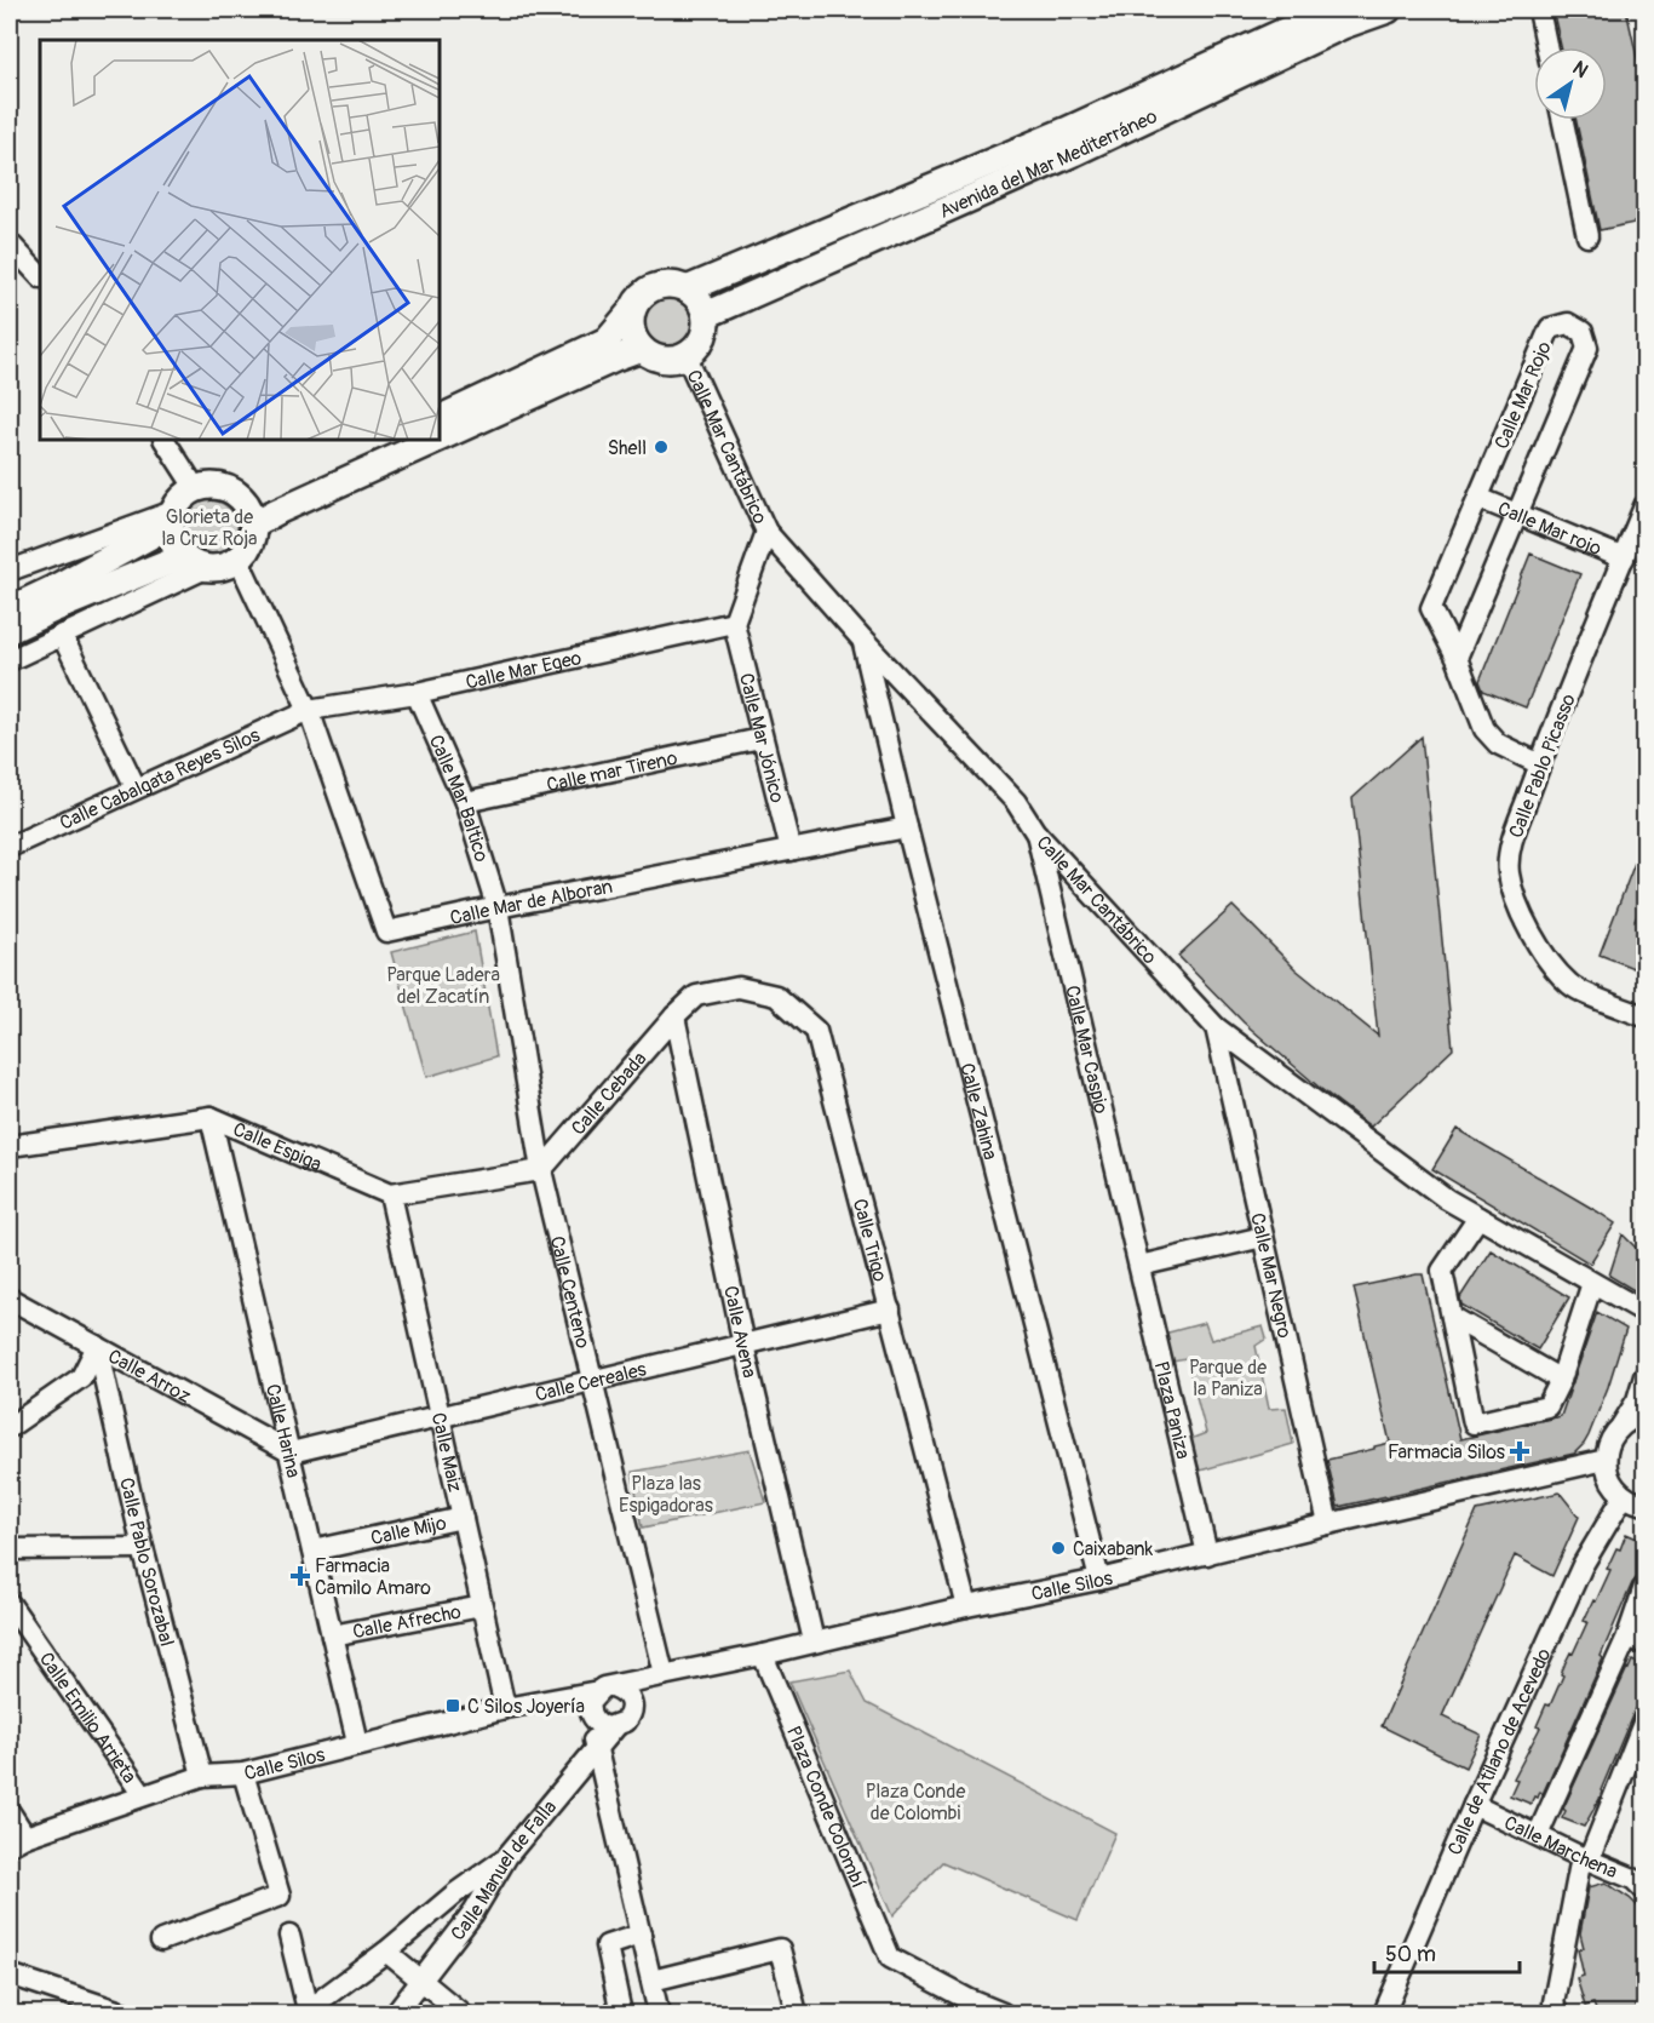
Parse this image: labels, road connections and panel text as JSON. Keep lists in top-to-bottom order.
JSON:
{
  "streets": {
    "main road": ["Avenida del Mar Mediterráneo"],
    "street": [
      "Calle Mar Rojo",
      "Calle Mar Cantábrico",
      "Calle Mar rojo",
      "Calle Mar Egeo",
      "Calle Mar Jónico",
      "Calle Pablo Picasso",
      "Calle mar Tireno",
      "Calle Cabalgata Reyes Silos",
      "Calle Mar Baltico",
      "Calle Mar de Alboran",
      "Calle Mar Caspio",
      "Calle Cebada",
      "Calle Zahina",
      "Calle Espiga",
      "Calle Trigo",
      "Calle Mar Negro",
      "Calle Centeno",
      "Calle Avena",
      "Calle Arroz",
      "Calle Cereales",
      "Plaza Paniza",
      "Calle Harina",
      "Calle Maiz",
      "Calle Mijo",
      "Calle Pablo Sorozabal",
      "Calle Silos",
      "Calle Afrecho",
      "Calle Emilio Arrieta",
      "Calle de Atilano de Acevedo",
      "Plaza Conde Colombí",
      "Calle Marchena",
      "Calle Manuel de Falla"
    ]
  },
  "crossings": [
    ["Avenida del Mar Mediterráneo", "Calle Mar Cantábrico"],
    ["Calle Mar Rojo", "Calle Mar rojo"],
    ["Calle Mar Rojo", "Calle Pablo Picasso"],
    ["Calle Mar Cantábrico", "Calle Mar Caspio"],
    ["Calle Mar Cantábrico", "Calle Zahina"],
    ["Calle Mar Cantábrico", "Calle Mar Negro"],
    ["Calle Mar rojo", "Calle Pablo Picasso"],
    ["Calle Mar Egeo", "Calle Mar Jónico"],
    ["Calle Mar Egeo", "Calle Cabalgata Reyes Silos"],
    ["Calle Mar Egeo", "Calle Mar Baltico"],
    ["Calle Mar Egeo", "Calle Mar de Alboran"],
    ["Calle Mar Jónico", "Calle mar Tireno"],
    ["Calle Mar Jónico", "Calle Mar de Alboran"],
    ["Calle mar Tireno", "Calle Mar Baltico"],
    ["Calle Cabalgata Reyes Silos", "Calle Mar de Alboran"],
    ["Calle Mar Baltico", "Calle Mar de Alboran"],
    ["Calle Mar Baltico", "Calle Centeno"],
    ["Calle Mar de Alboran", "Calle Zahina"],
    ["Calle Mar de Alboran", "Calle Centeno"],
    ["Calle Mar Caspio", "Plaza Paniza"],
    ["Calle Cebada", "Calle Trigo"],
    ["Calle Cebada", "Calle Centeno"],
    ["Calle Cebada", "Calle Avena"],
    ["Calle Zahina", "Calle Silos"],
    ["Calle Espiga", "Calle Harina"],
    ["Calle Espiga", "Calle Maiz"],
    ["Calle Trigo", "Calle Avena"],
    ["Calle Trigo", "Calle Cereales"],
    ["Calle Trigo", "Calle Silos"],
    ["Calle Mar Negro", "Calle Silos"],
    ["Calle Centeno", "Calle Cereales"],
    ["Calle Centeno", "Calle Silos"],
    ["Calle Avena", "Calle Cereales"],
    ["Calle Avena", "Calle Silos"],
    ["Calle Arroz", "Calle Cereales"],
    ["Calle Arroz", "Calle Harina"],
    ["Calle Arroz", "Calle Pablo Sorozabal"],
    ["Calle Cereales", "Calle Harina"],
    ["Calle Cereales", "Calle Maiz"],
    ["Plaza Paniza", "Calle Silos"],
    ["Calle Harina", "Calle Mijo"],
    ["Calle Harina", "Calle Silos"],
    ["Calle Harina", "Calle Afrecho"],
    ["Calle Maiz", "Calle Mijo"],
    ["Calle Maiz", "Calle Silos"],
    ["Calle Maiz", "Calle Afrecho"],
    ["Calle Pablo Sorozabal", "Calle Silos"],
    ["Calle Silos", "Calle Emilio Arrieta"],
    ["Calle Silos", "Plaza Conde Colombí"],
    ["Calle de Atilano de Acevedo", "Calle Marchena"]
  ],
  "parks": [
    "Glorieta de la Cruz Roja",
    "Parque Ladera del Zacatín",
    "Parque de la Paniza",
    "Plaza las Espigadoras",
    "Plaza Conde de Colombi"
  ],
  "places": {
    "other": ["Shell", "Caixabank"],
    "health": ["Farmacia Silos", "Farmacia Camilo Amaro"],
    "transit": ["C Silos Joyería"]
  },
  "scale_bar": "50 m",
  "north": "top right"
}
